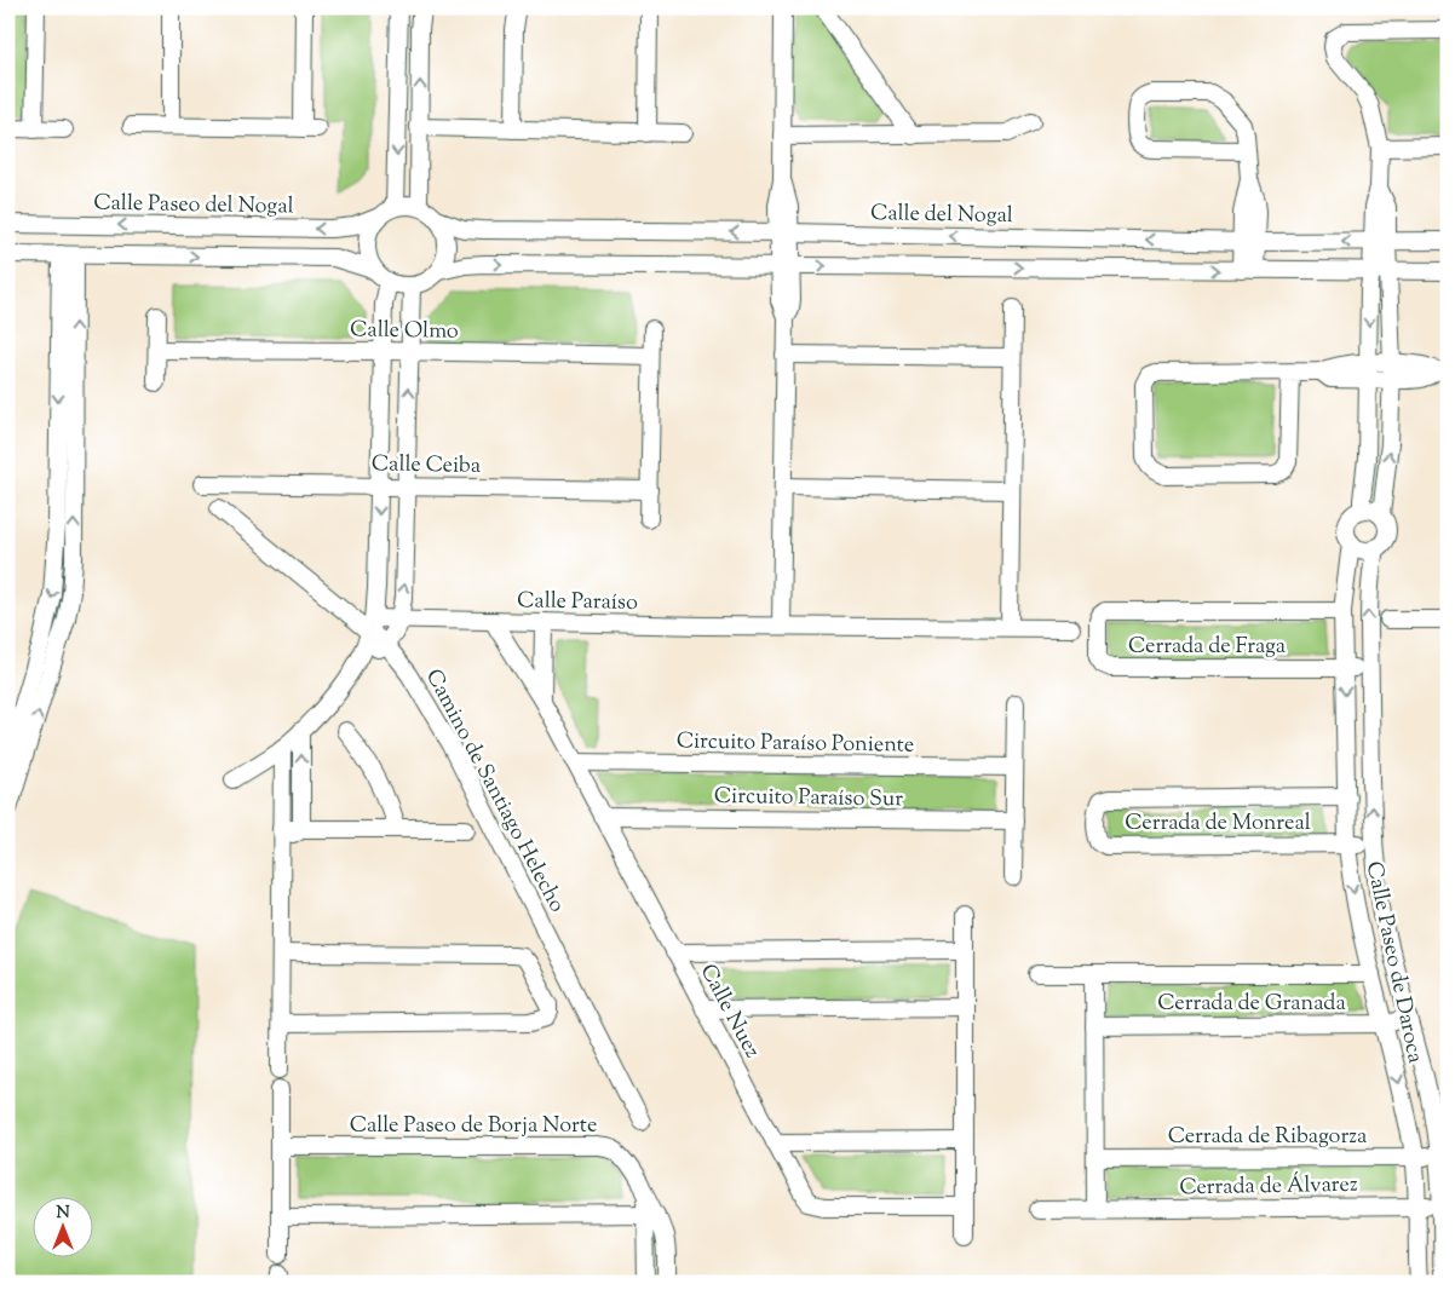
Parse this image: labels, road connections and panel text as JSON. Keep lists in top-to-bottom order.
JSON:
{
  "streets": {
    "street": [
      "Calle Paseo del Nogal",
      "Calle del Nogal",
      "Calle Olmo",
      "Calle Ceiba",
      "Calle Paraíso",
      "Cerrada de Fraga",
      "Circuito Paraíso Poniente",
      "Camino de Santiago Helecho",
      "Circuito Paraíso Sur",
      "Cerrada de Monreal",
      "Calle Paseo de Daroca",
      "Cerrada de Granada",
      "Calle Nuez",
      "Calle Paseo de Borja Norte",
      "Cerrada de Ribagorza",
      "Cerrada de Álvarez"
    ]
  },
  "crossings": [
    ["Calle Paseo del Nogal", "Calle del Nogal"],
    ["Calle Paraíso", "Camino de Santiago Helecho"],
    ["Calle Paraíso", "Calle Nuez"],
    ["Cerrada de Fraga", "Calle Paseo de Daroca"],
    ["Circuito Paraíso Poniente", "Calle Nuez"],
    ["Circuito Paraíso Sur", "Calle Nuez"],
    ["Cerrada de Monreal", "Calle Paseo de Daroca"],
    ["Calle Paseo de Daroca", "Cerrada de Granada"],
    ["Calle Paseo de Daroca", "Cerrada de Ribagorza"],
    ["Calle Paseo de Daroca", "Cerrada de Álvarez"]
  ],
  "north": "top"
}
